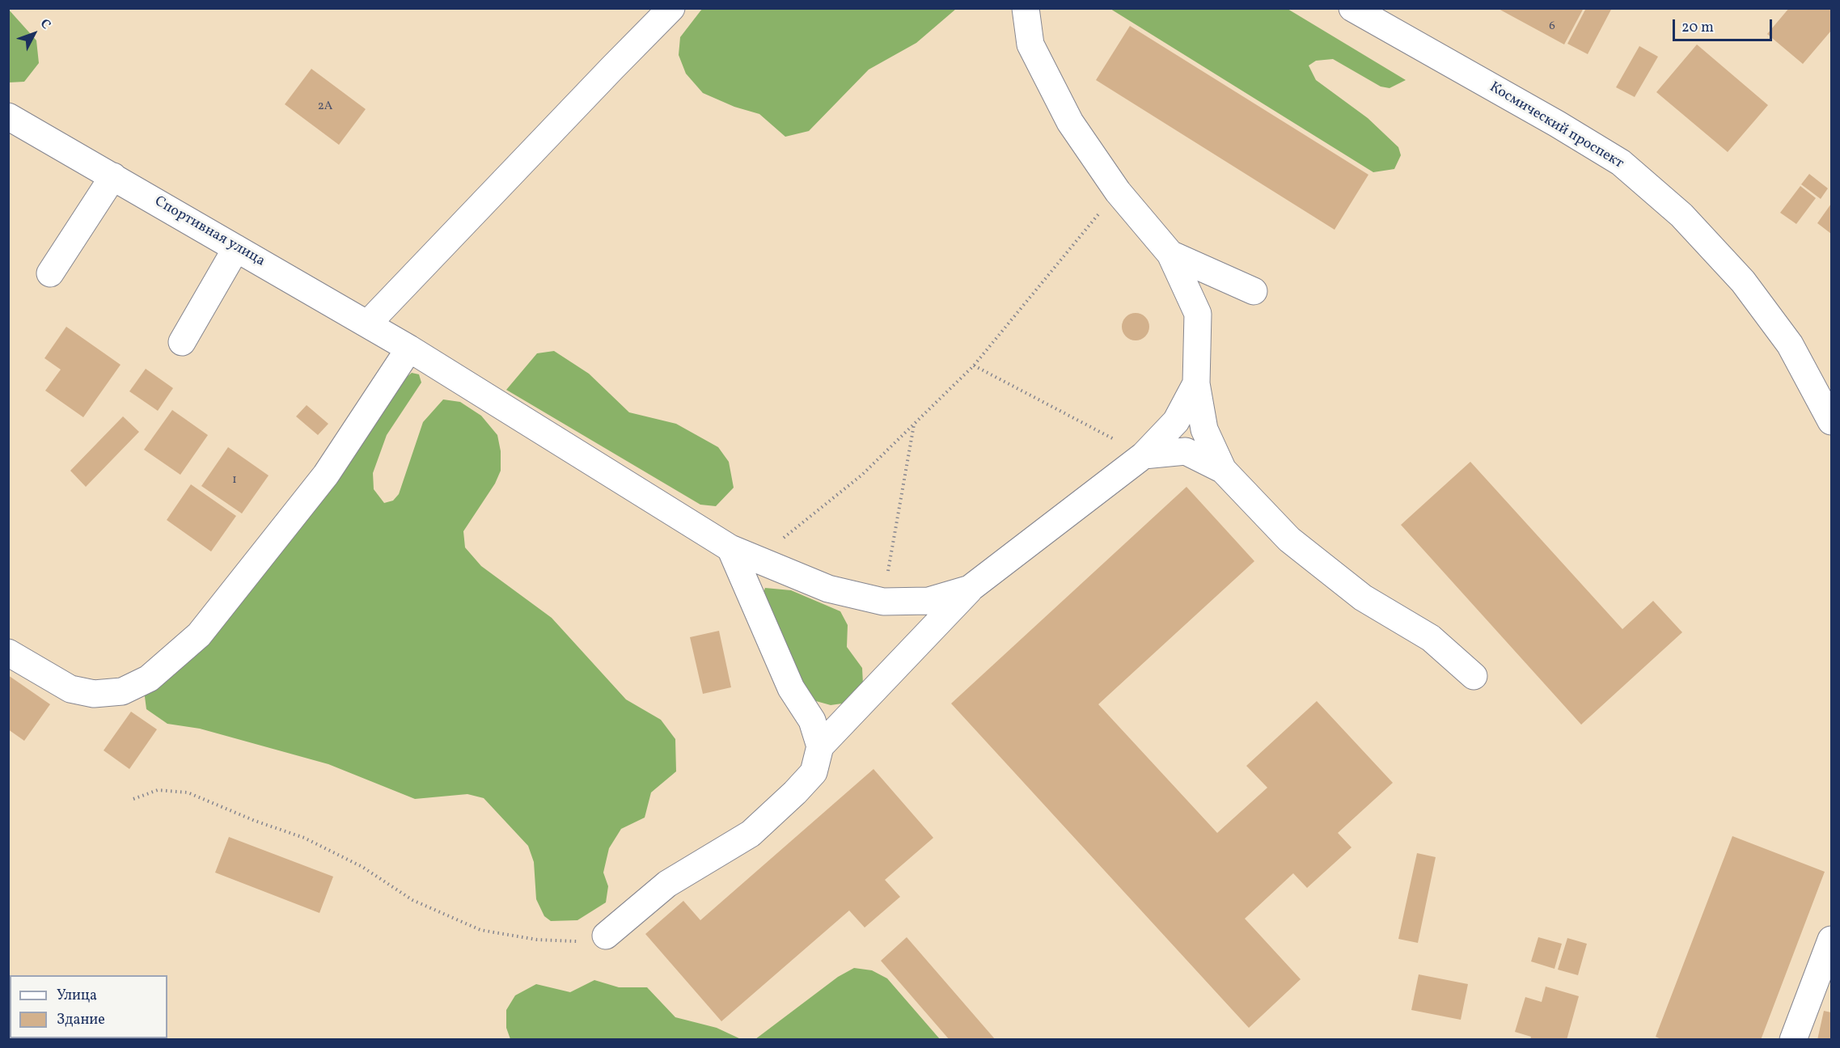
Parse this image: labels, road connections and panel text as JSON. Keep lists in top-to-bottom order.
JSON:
{
  "streets": {
    "street": ["Космический проспект", "Спортивная улица"]
  },
  "house_numbers": ["6", "2А", "1"],
  "legend": ["Улица", "Здание"],
  "scale_bar": "20 m",
  "north": "top right"
}
